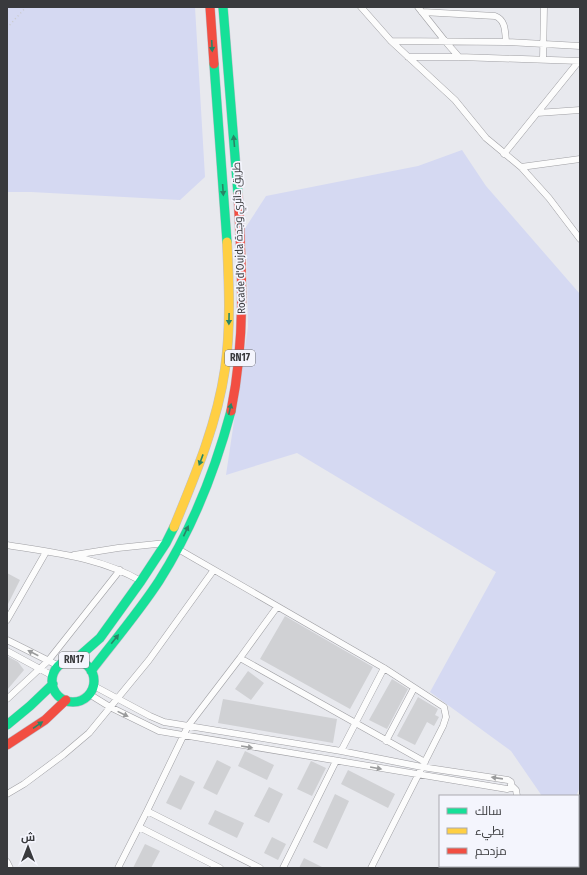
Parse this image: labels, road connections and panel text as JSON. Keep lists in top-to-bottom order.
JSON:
{
  "streets": {
    "highway": ["Rocade d'Oujda طريق دائري وجدة", "RN17"]
  },
  "crossings": [
    ["Rocade d'Oujda طريق دائري وجدة", "RN17"]
  ],
  "legend": ["سالك", "بطيء", "مزدحم"],
  "north": "top"
}
